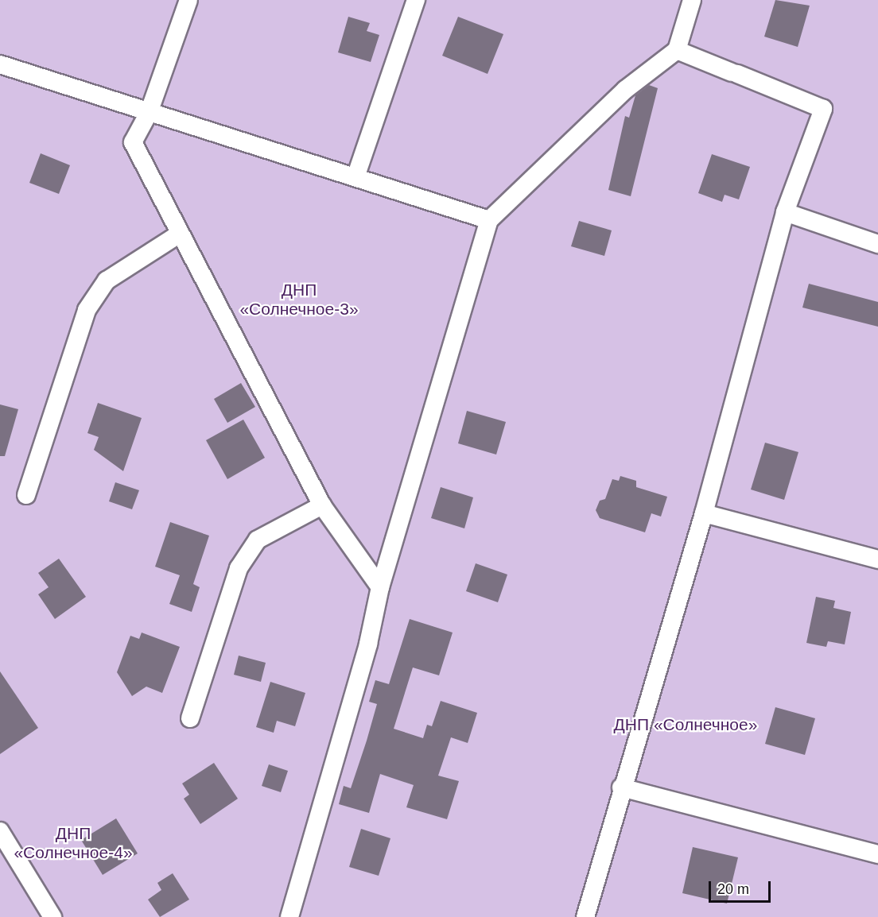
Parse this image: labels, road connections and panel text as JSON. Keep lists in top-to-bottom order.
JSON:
{
  "parks": ["ДНП «Солнечное-3»", "ДНП «Солнечное»", "ДНП «Солнечное-4»"],
  "scale_bar": "20 m"
}
